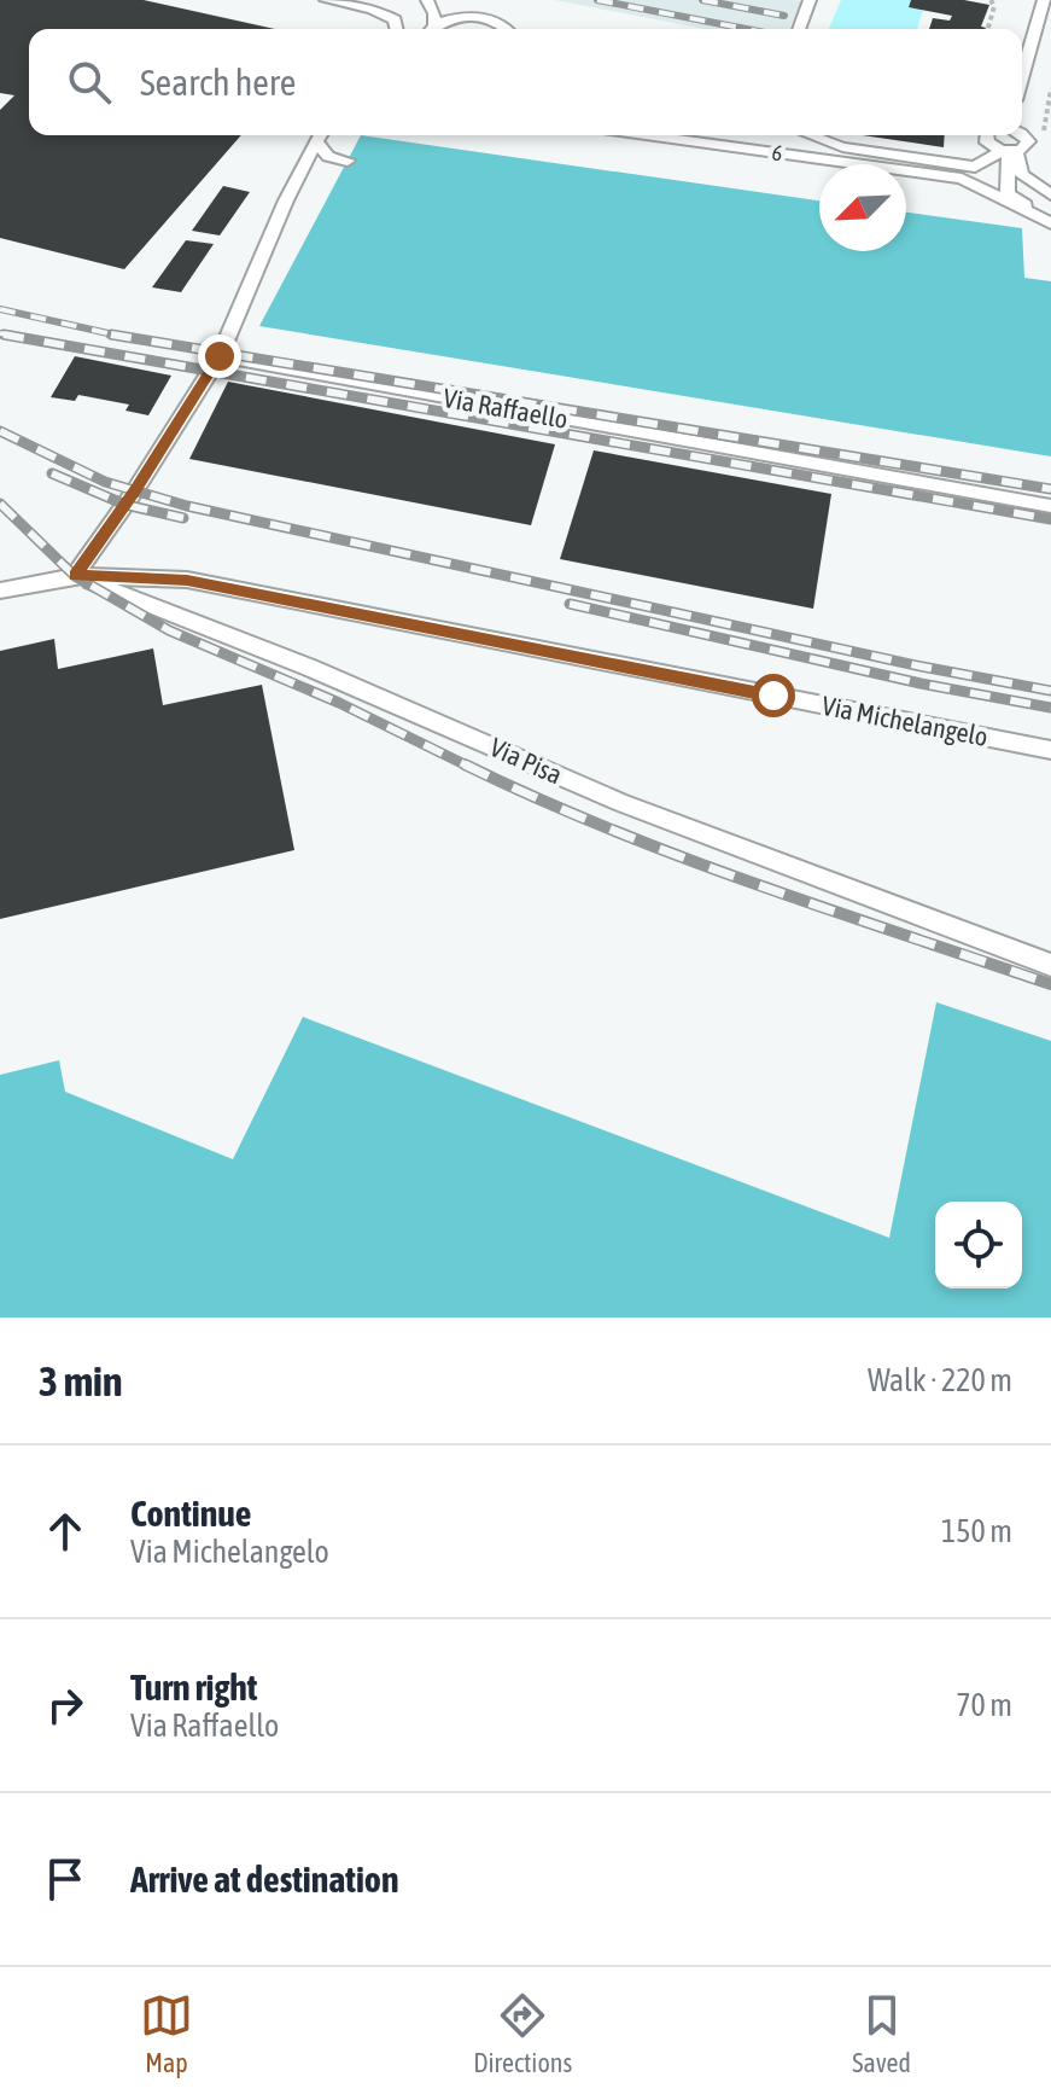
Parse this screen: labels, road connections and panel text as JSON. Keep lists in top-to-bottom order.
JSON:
{
  "streets": {
    "lane": [
      "6",
      "Via Raffaello",
      "Via Michelangelo",
      "Via Pisa"
    ]
  },
  "crossings": [
    ["Via Michelangelo", "Via Pisa"]
  ],
  "north": "bottom left",
  "page": {
    "search": "Search here",
    "heading": ["3 min", "Walk · 220 m"],
    "list": [
      ["Continue", "Via Michelangelo", "150 m"],
      ["Turn right", "Via Raffaello", "70 m"],
      "Arrive at destination"
    ],
    "nav": ["Map", "Directions", "Saved"]
  }
}
